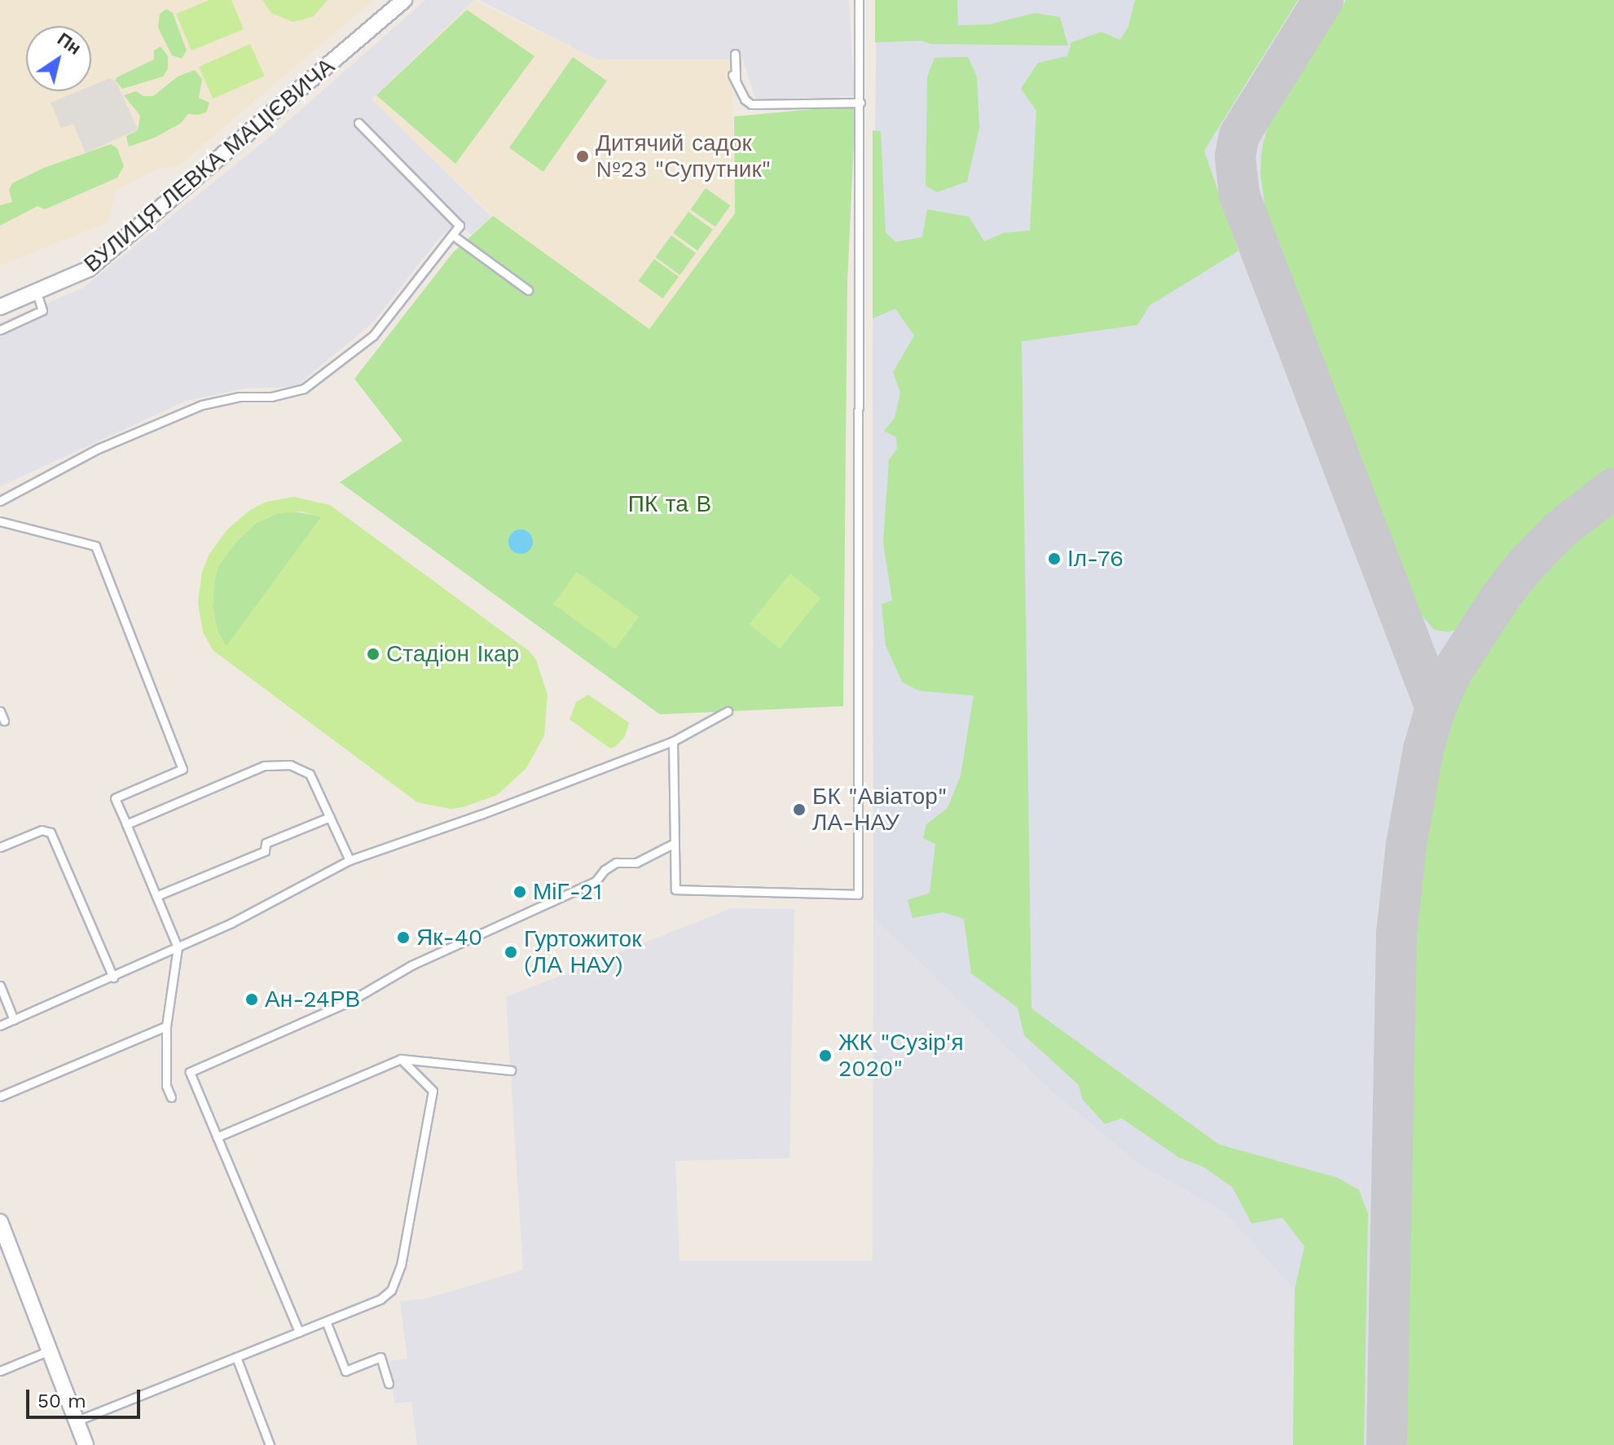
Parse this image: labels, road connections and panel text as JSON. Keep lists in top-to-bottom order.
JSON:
{
  "streets": {
    "street": ["ВУЛИЦЯ ЛЕВКА МАЦІЄВИЧА"]
  },
  "parks": ["ПК та В"],
  "places": [
    "Дитячий садок №23 \"Супутник\"",
    "Іл-76",
    "Стадіон Ікар",
    "БК \"Авіатор\" ЛА-НАУ",
    "МіГ-21",
    "Як-40",
    "Гуртожиток (ЛА НАУ)",
    "Ан-24РВ",
    "ЖК \"Сузір'я 2020\""
  ],
  "scale_bar": "50 m",
  "north": "top right"
}
